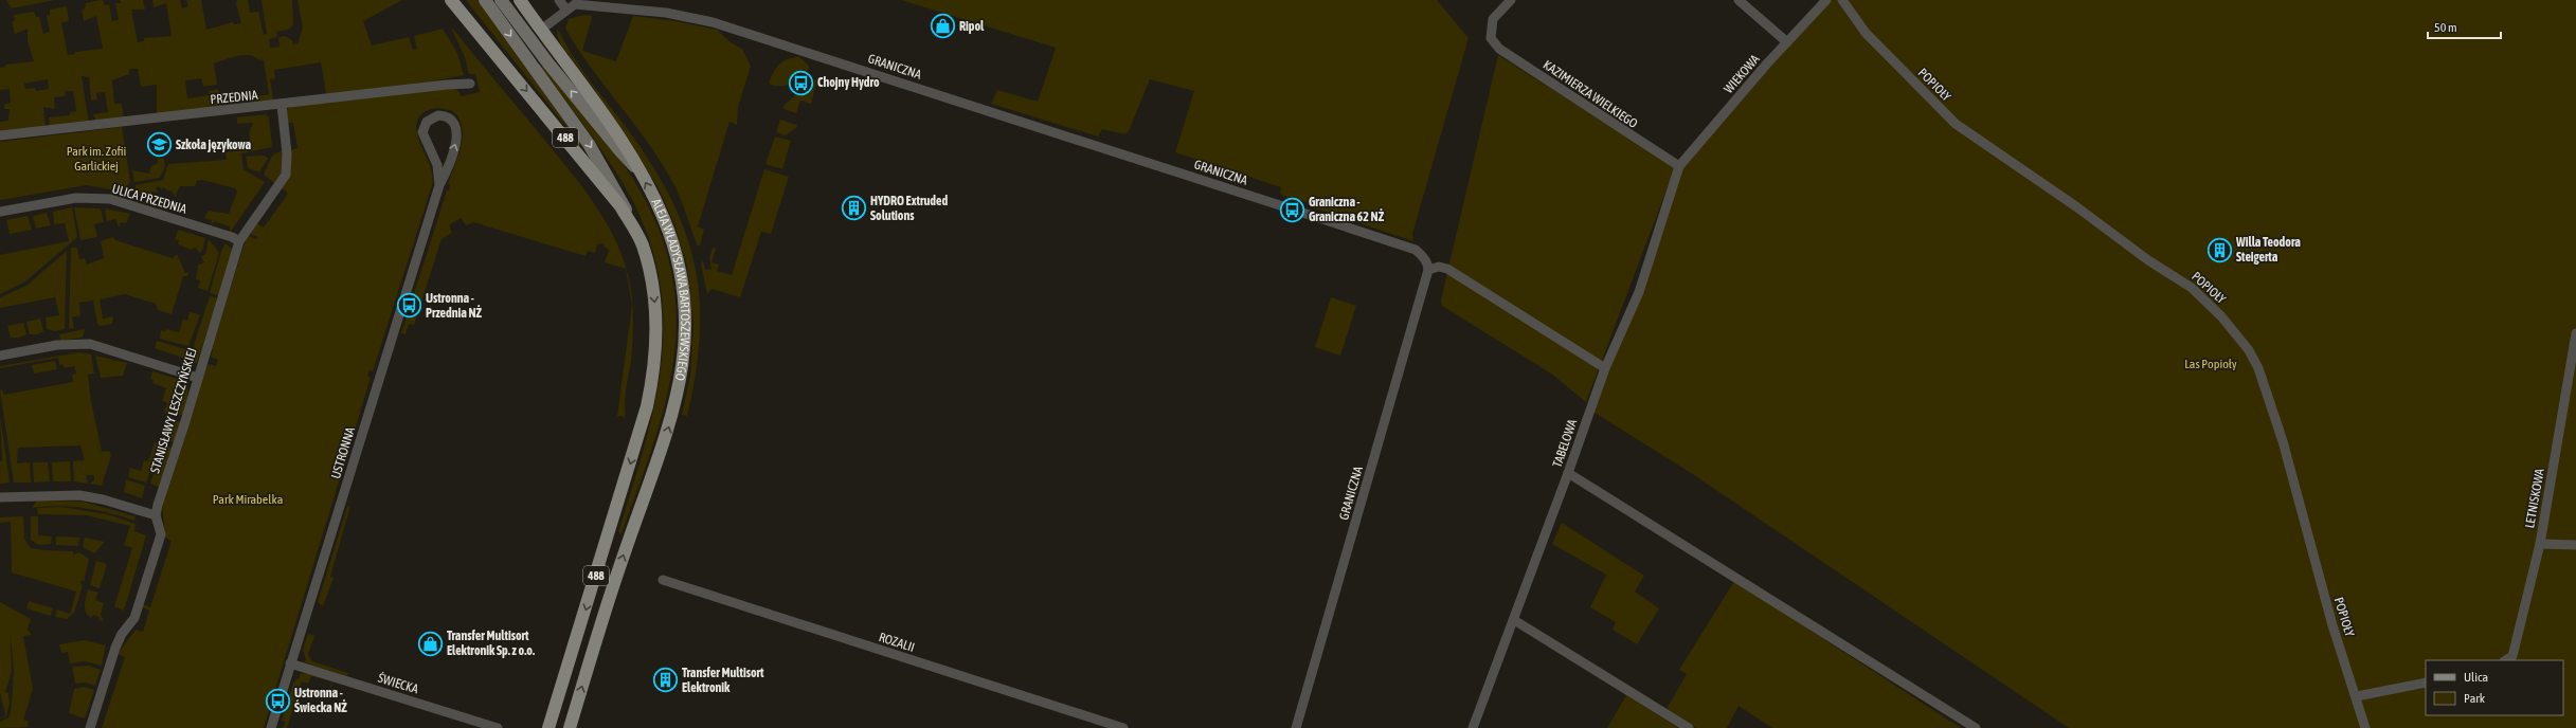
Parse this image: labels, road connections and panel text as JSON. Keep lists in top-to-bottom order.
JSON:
{
  "streets": {
    "main road": ["488", "ALEJA WŁADYSŁAWA BARTOSZEWSKIEGO"],
    "street": [
      "GRANICZNA",
      "WIEKOWA",
      "POPIOŁY",
      "KAZIMIERZA WIELKIEGO",
      "PRZEDNIA",
      "ULICA PRZEDNIA",
      "STANISŁAWY LESZCZYŃSKIEJ",
      "TABELOWA",
      "USTRONNA",
      "LETNISKOWA",
      "ROZALII",
      "ŚWIECKA"
    ]
  },
  "crossings": [
    ["GRANICZNA", "ALEJA WŁADYSŁAWA BARTOSZEWSKIEGO"],
    ["WIEKOWA", "KAZIMIERZA WIELKIEGO"],
    ["WIEKOWA", "TABELOWA"],
    ["KAZIMIERZA WIELKIEGO", "TABELOWA"],
    ["PRZEDNIA", "STANISŁAWY LESZCZYŃSKIEJ"],
    ["ULICA PRZEDNIA", "STANISŁAWY LESZCZYŃSKIEJ"],
    ["USTRONNA", "ŚWIECKA"]
  ],
  "parks": ["Park im. Zofii Garlickiej", "Las Popioły", "Park Mirabelka"],
  "places": {
    "shop": ["Ripol", "Transfer Multisort Elektronik Sp. z o.o."],
    "bus stop": [
      "Chojny Hydro",
      "Graniczna - Graniczna 62 NŻ",
      "Ustronna - Przednia NŻ",
      "Ustronna - Świecka NŻ"
    ],
    "school or university": ["Szkoła językowa"],
    "building": ["HYDRO Extruded Solutions", "Willa Teodora Steigerta", "Transfer Multisort Elektronik"]
  },
  "legend": ["Ulica", "Park"],
  "scale_bar": "50 m"
}
